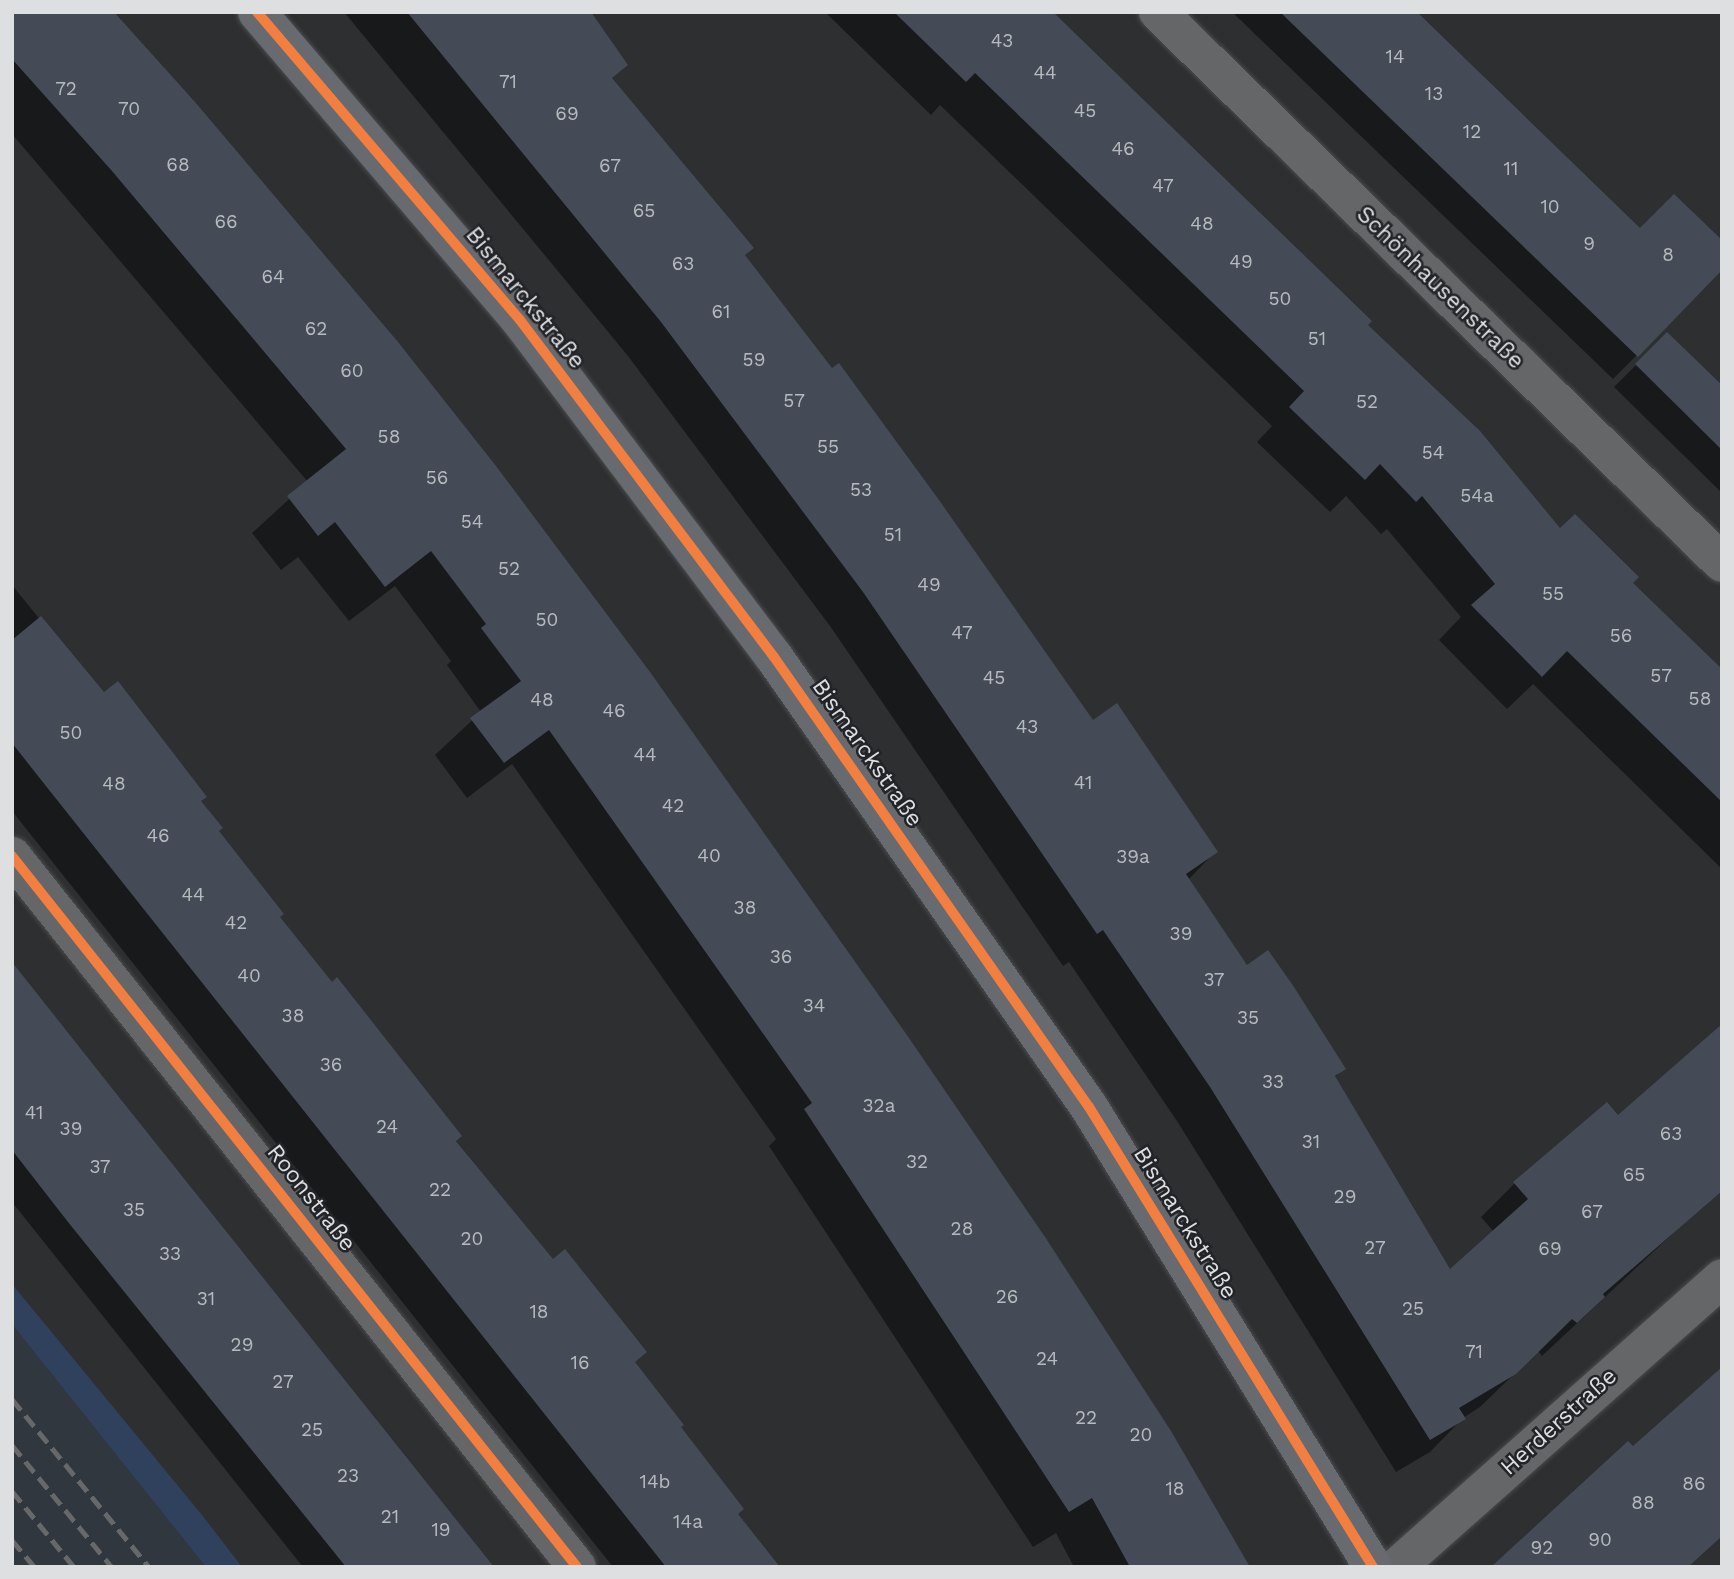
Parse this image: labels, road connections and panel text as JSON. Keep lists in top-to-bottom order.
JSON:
{
  "streets": {
    "main road": ["Bismarckstraße"],
    "street": ["Schönhausenstraße", "Roonstraße", "Herderstraße"]
  },
  "house_numbers": [
    "43",
    "14",
    "44",
    "71",
    "72",
    "13",
    "70",
    "45",
    "69",
    "12",
    "46",
    "68",
    "67",
    "11",
    "47",
    "10",
    "65",
    "66",
    "48",
    "9",
    "8",
    "49",
    "63",
    "64",
    "50",
    "61",
    "62",
    "51",
    "59",
    "60",
    "57",
    "52",
    "58",
    "55",
    "54",
    "56",
    "53",
    "54a",
    "54",
    "51",
    "52",
    "49",
    "55",
    "50",
    "47",
    "56",
    "57",
    "45",
    "58",
    "48",
    "46",
    "43",
    "50",
    "44",
    "41",
    "48",
    "42",
    "46",
    "40",
    "39a",
    "44",
    "38",
    "42",
    "39",
    "36",
    "40",
    "37",
    "34",
    "38",
    "35",
    "36",
    "33",
    "32a",
    "41",
    "24",
    "39",
    "63",
    "31",
    "32",
    "37",
    "65",
    "22",
    "29",
    "35",
    "67",
    "28",
    "20",
    "27",
    "69",
    "33",
    "26",
    "31",
    "25",
    "18",
    "29",
    "71",
    "24",
    "16",
    "27",
    "22",
    "25",
    "20",
    "23",
    "14b",
    "86",
    "18",
    "88",
    "21",
    "14a",
    "19",
    "90",
    "92"
  ]
}
